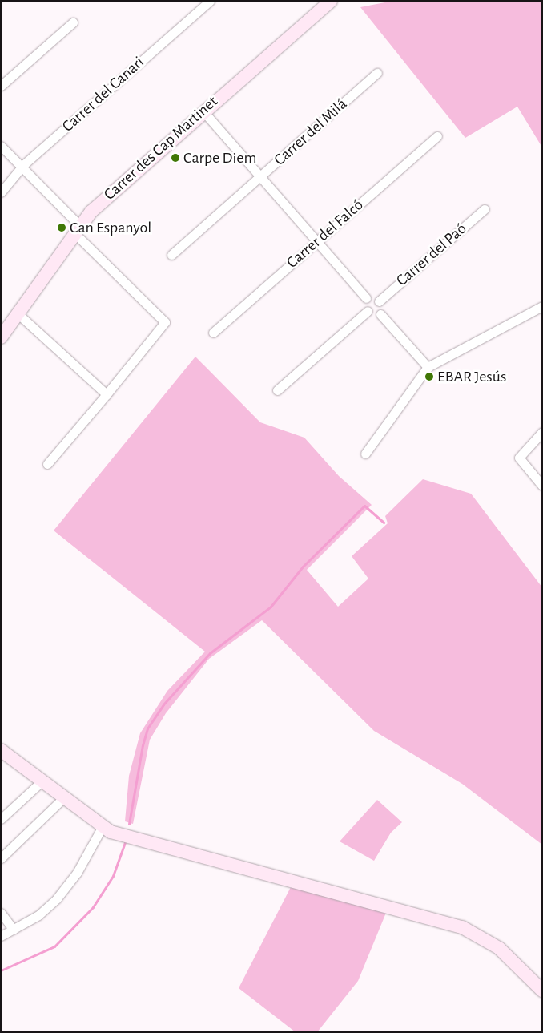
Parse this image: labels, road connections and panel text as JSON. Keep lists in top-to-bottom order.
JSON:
{
  "streets": {
    "street": [
      "Carrer del Canari",
      "Carrer del Milá",
      "Carrer des Cap Martinet",
      "Carrer del Falcó",
      "Carrer del Paó"
    ]
  },
  "places": ["Carpe Diem", "Can Espanyol", "EBAR Jesús"]
}
